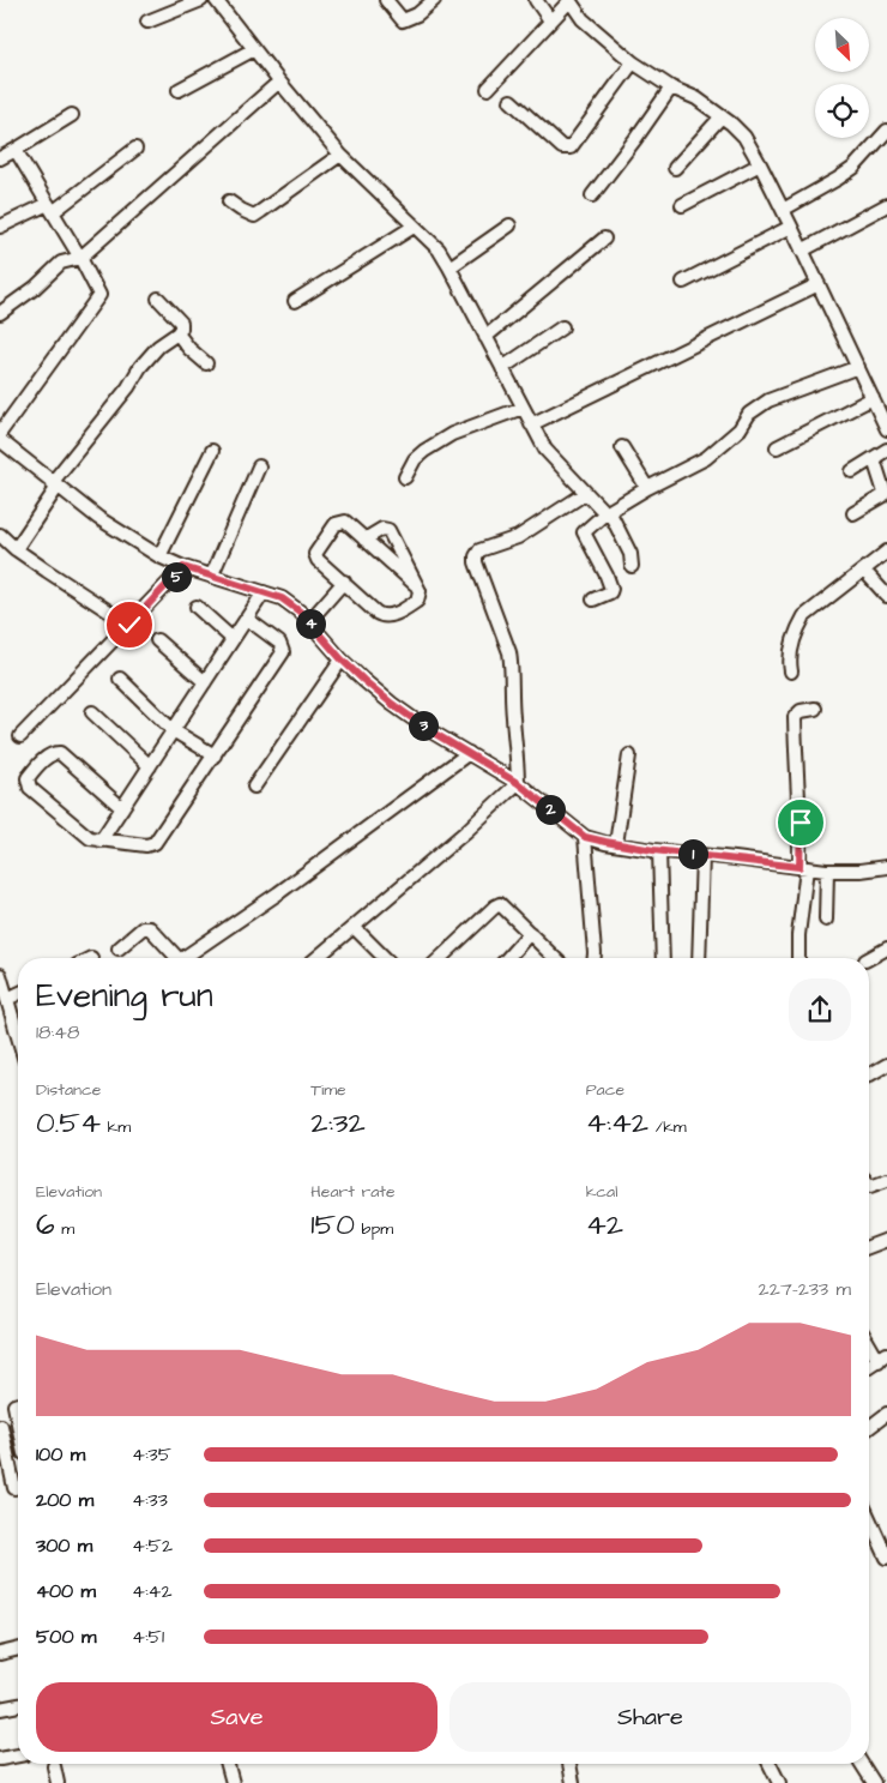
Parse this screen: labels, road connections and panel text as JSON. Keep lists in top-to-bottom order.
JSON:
{
  "north": "bottom right",
  "page": {
    "pins": [
      "5",
      "4",
      "3",
      "2",
      "1"
    ],
    "heading": ["Evening run", "18:48"],
    "stats": [
      ["Distance", "0.54 km"],
      ["Time", "2:32"],
      ["Pace", "4:42 /km"],
      ["Elevation", "6 m"],
      ["Heart rate", "150 bpm"],
      ["kcal", "42"]
    ],
    "chart": ["Elevation", "227–233 m"],
    "list": [
      {
        "name": "100 m",
        "note": "4:35"
      },
      {
        "name": "200 m",
        "note": "4:33"
      },
      {
        "name": "300 m",
        "note": "4:52"
      },
      {
        "name": "400 m",
        "note": "4:42"
      },
      {
        "name": "500 m",
        "note": "4:51"
      }
    ],
    "buttons": ["Save", "Share"]
  }
}
